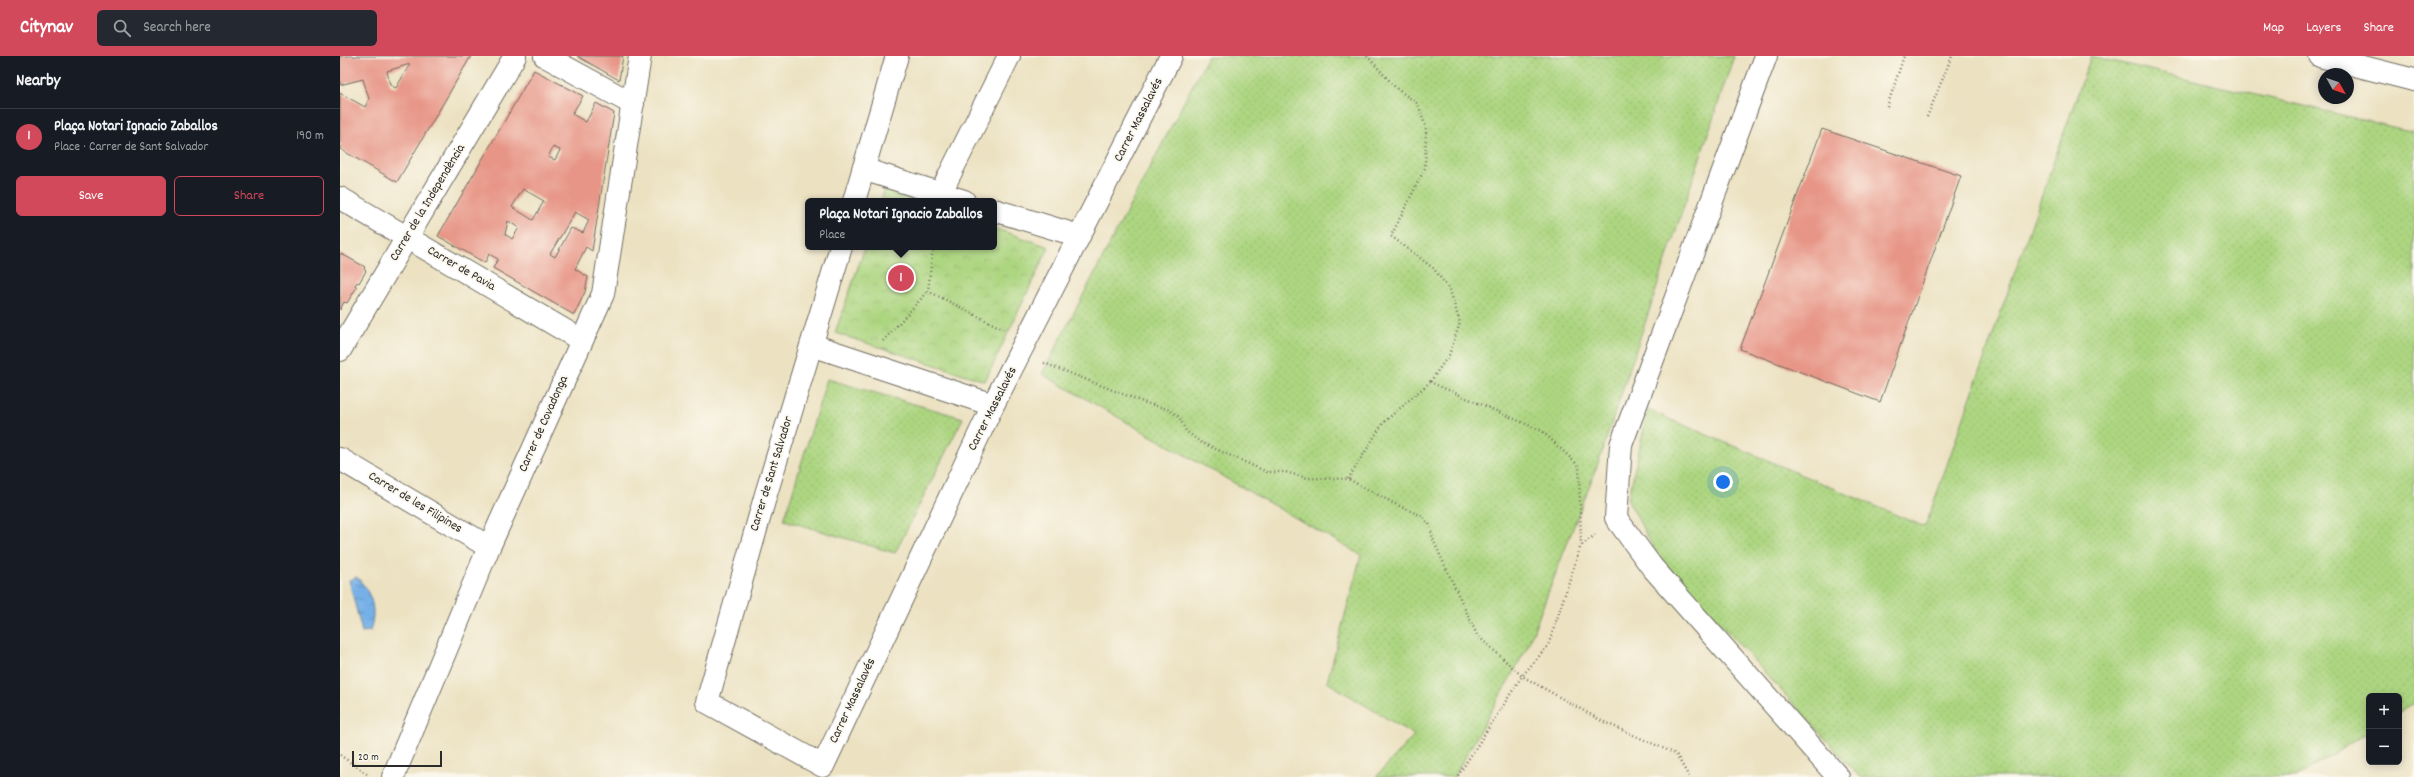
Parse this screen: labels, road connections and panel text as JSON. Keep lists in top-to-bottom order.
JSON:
{
  "streets": {
    "street": [
      "Carrer Massalavés",
      "Carrer de la Independència",
      "Carrer de Pavia",
      "Carrer de Covadonga",
      "Carrer de Sant Salvador",
      "Carrer de les Filipines"
    ]
  },
  "crossings": [
    ["Carrer Massalavés", "Carrer de Sant Salvador"],
    ["Carrer de la Independència", "Carrer de Pavia"],
    ["Carrer de Pavia", "Carrer de Covadonga"],
    ["Carrer de Covadonga", "Carrer de les Filipines"]
  ],
  "scale_bar": "20 m",
  "north": "bottom right",
  "page": {
    "header": "Citynav",
    "search": "Search here",
    "nav": ["Map", "Layers", "Share"],
    "heading": "Nearby",
    "list": [
      {
        "mark": "1",
        "name": "Plaça Notari Ignacio Zaballos",
        "note": "Place · Carrer de Sant Salvador",
        "value": "190 m"
      }
    ],
    "buttons": ["Save", "Share"],
    "popup": ["Plaça Notari Ignacio Zaballos", "Place"],
    "pins": "1",
    "map_buttons": ["+", "−"],
    "scale": "20 m"
  }
}
